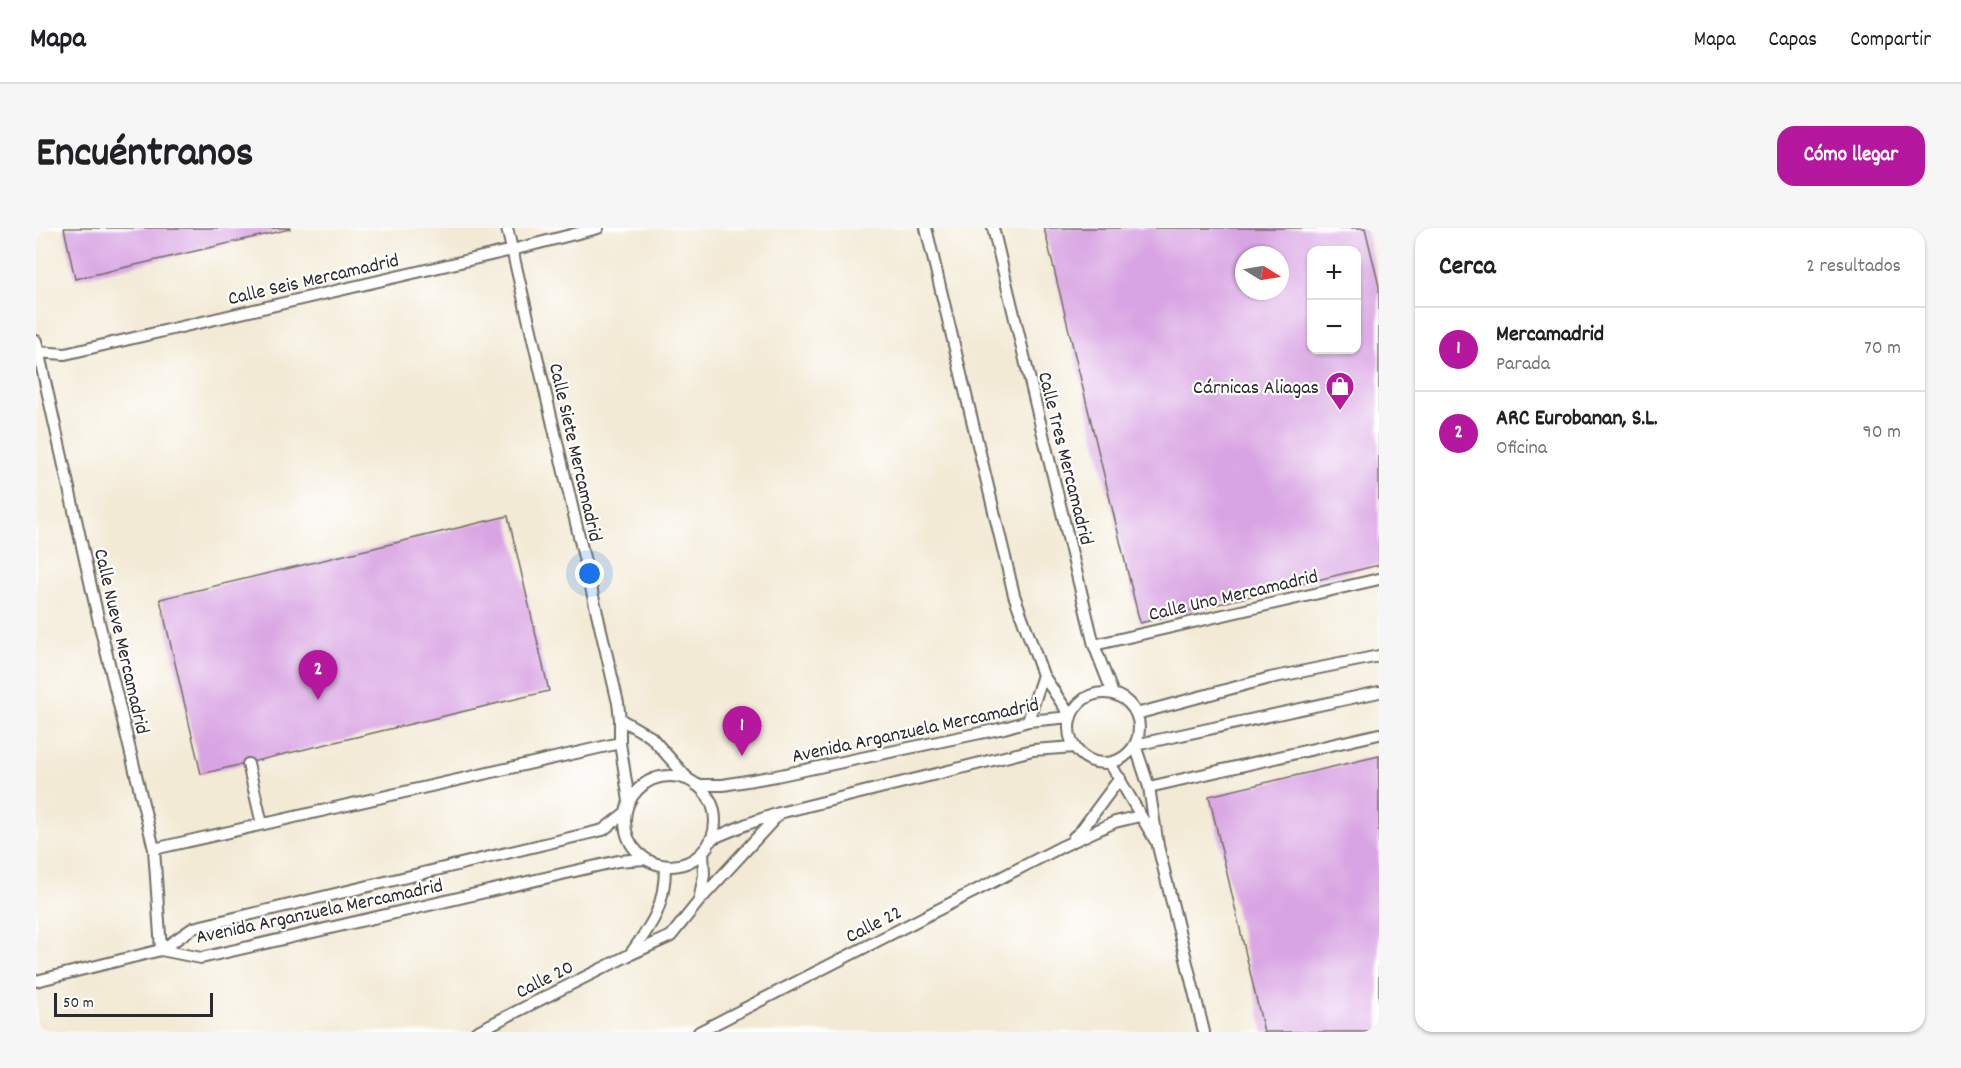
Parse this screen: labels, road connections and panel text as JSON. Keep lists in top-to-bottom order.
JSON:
{
  "streets": {
    "lane": [
      "Calle Seis Mercamadrid",
      "Calle Siete Mercamadrid",
      "Calle Tres Mercamadrid",
      "Calle Uno Mercamadrid",
      "Calle Nueve Mercamadrid",
      "Avenida Arganzuela Mercamadrid",
      "Calle 22",
      "Calle 20"
    ]
  },
  "crossings": [
    ["Calle Seis Mercamadrid", "Calle Siete Mercamadrid"],
    ["Calle Seis Mercamadrid", "Calle Nueve Mercamadrid"],
    ["Calle Siete Mercamadrid", "Avenida Arganzuela Mercamadrid"],
    ["Calle Tres Mercamadrid", "Calle Uno Mercamadrid"],
    ["Calle Tres Mercamadrid", "Avenida Arganzuela Mercamadrid"],
    ["Calle Nueve Mercamadrid", "Avenida Arganzuela Mercamadrid"]
  ],
  "places": {
    "shop": ["Cárnicas Aliagas"]
  },
  "scale_bar": "50 m",
  "north": "right",
  "page": {
    "header": "Mapa",
    "nav": ["Mapa", "Capas", "Compartir"],
    "title": "Encuéntranos",
    "buttons": "Cómo llegar",
    "heading": ["Cerca", "2 resultados"],
    "map_buttons": ["+", "−"],
    "list": [
      {
        "mark": "1",
        "name": "Mercamadrid",
        "note": "Parada",
        "value": "70 m"
      },
      {
        "mark": "2",
        "name": "ARC Eurobanan, S.L.",
        "note": "Oficina",
        "value": "90 m"
      }
    ],
    "pins": ["2", "1"],
    "scale": "50 m"
  }
}
